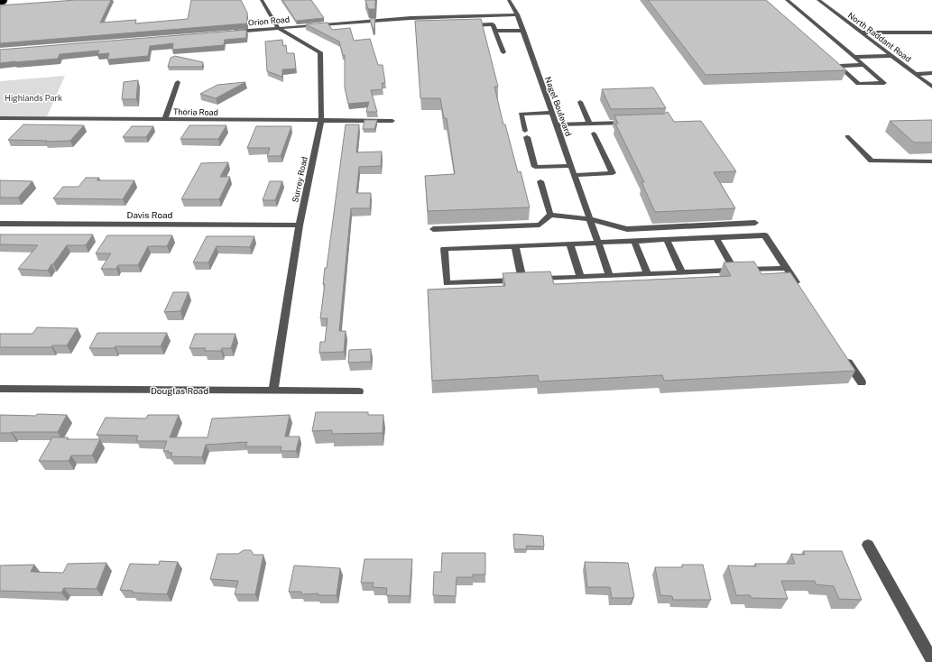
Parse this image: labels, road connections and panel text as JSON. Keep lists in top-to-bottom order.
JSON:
{
  "streets": {
    "street": [
      "Orion Road",
      "North Raddant Road",
      "Nagel Boulevard",
      "Thoria Road",
      "Surrey Road",
      "Davis Road",
      "Douglas Road"
    ]
  },
  "crossings": [
    ["Orion Road", "Nagel Boulevard"],
    ["Orion Road", "Surrey Road"],
    ["Thoria Road", "Surrey Road"],
    ["Surrey Road", "Davis Road"],
    ["Surrey Road", "Douglas Road"]
  ],
  "parks": ["Highlands Park"]
}
